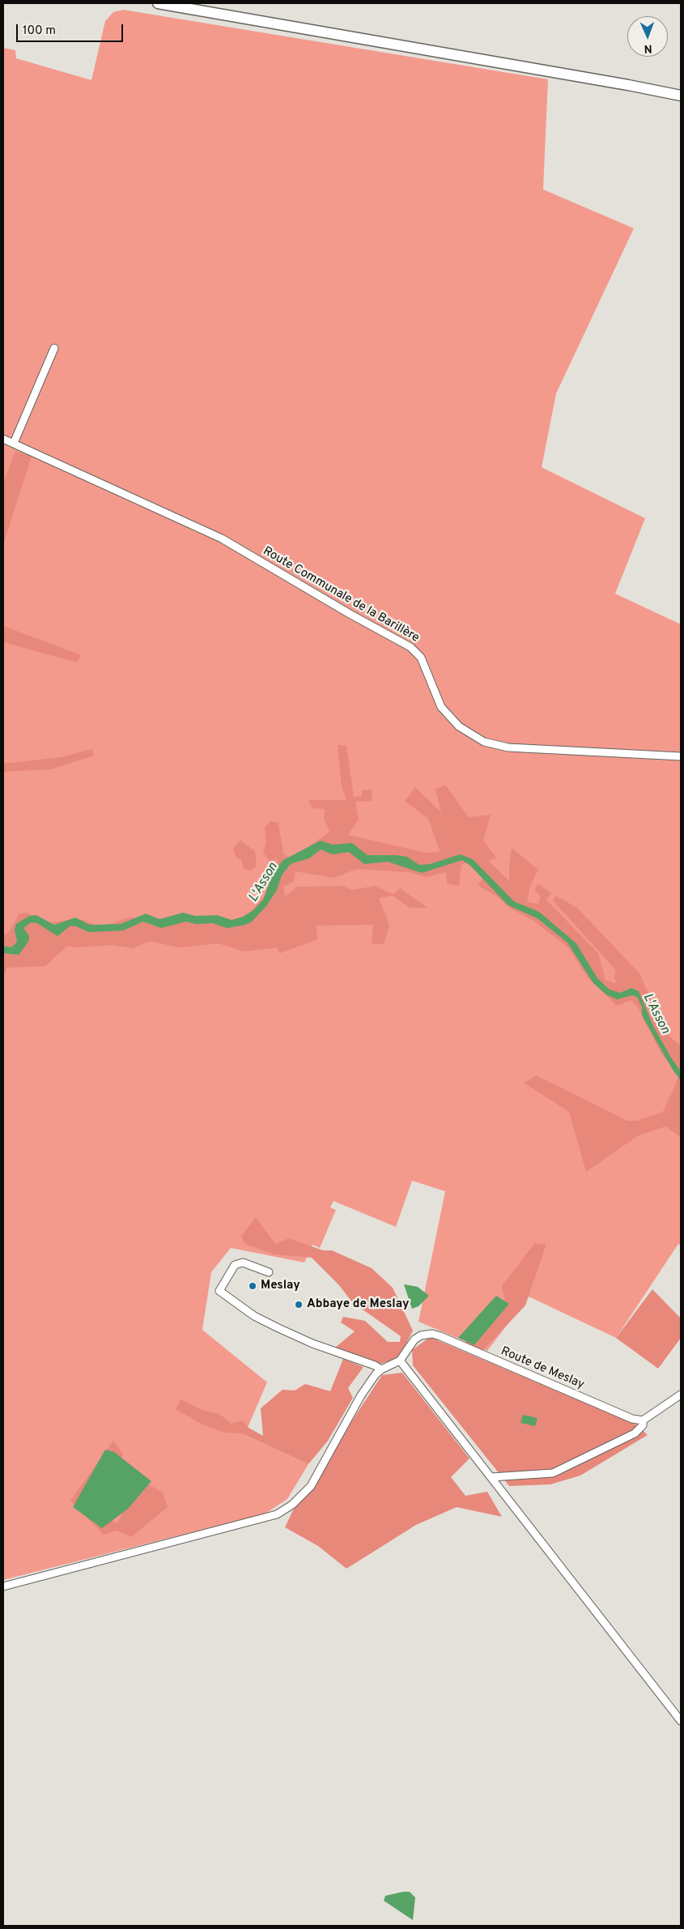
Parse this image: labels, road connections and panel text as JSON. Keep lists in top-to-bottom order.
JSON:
{
  "streets": {
    "street": ["Route Communale de la Barillère", "Route de Meslay"]
  },
  "water": ["L'Asson"],
  "places": ["Meslay", "Abbaye de Meslay"],
  "scale_bar": "100 m",
  "north": "bottom"
}
